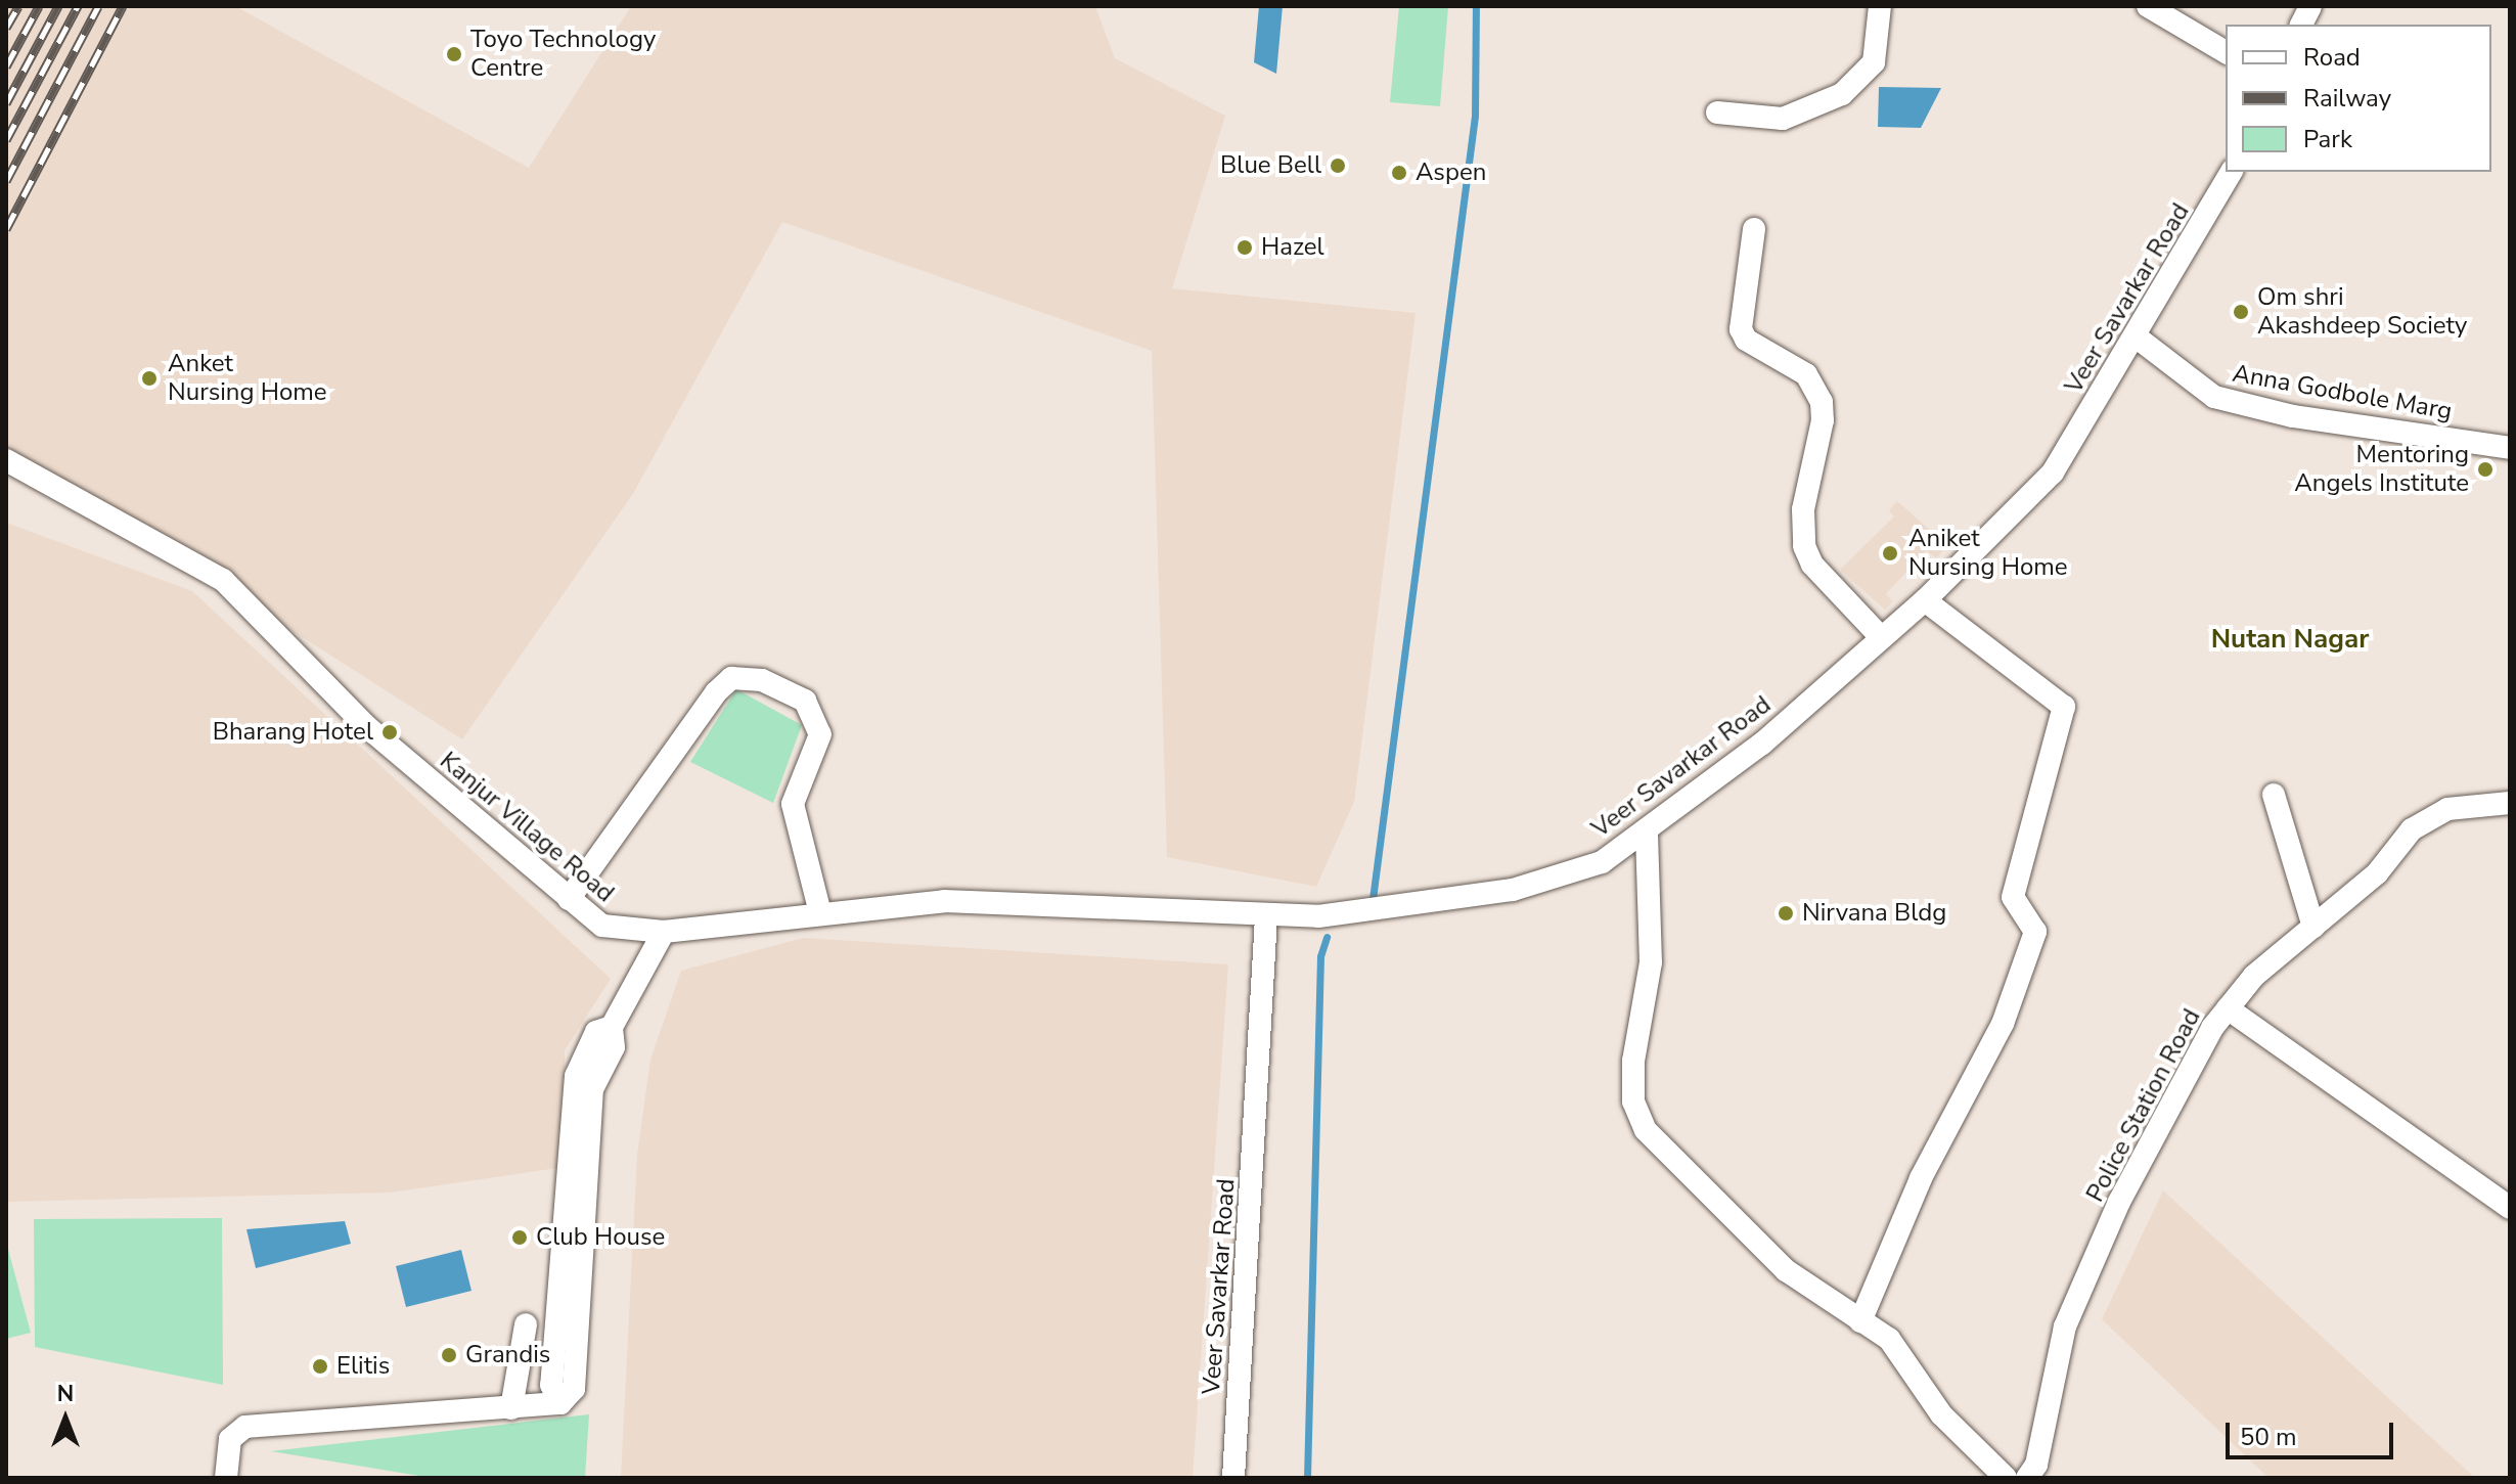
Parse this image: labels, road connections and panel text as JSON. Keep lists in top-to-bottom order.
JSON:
{
  "streets": {
    "street": [
      "Veer Savarkar Road",
      "Anna Godbole Marg",
      "Kanjur Village Road",
      "Police Station Road"
    ]
  },
  "crossings": [
    ["Veer Savarkar Road", "Anna Godbole Marg"],
    ["Veer Savarkar Road", "Kanjur Village Road"]
  ],
  "districts": ["Nutan Nagar"],
  "places": [
    "Toyo Technology Centre",
    "Blue Bell",
    "Aspen",
    "Hazel",
    "Om shri Akashdeep Society",
    "Anket Nursing Home",
    "Mentoring Angels Institute",
    "Aniket Nursing Home",
    "Bharang Hotel",
    "Nirvana Bldg",
    "Club House",
    "Grandis",
    "Elitis"
  ],
  "legend": ["Road", "Railway", "Park"],
  "scale_bar": "50 m",
  "north": "top"
}
